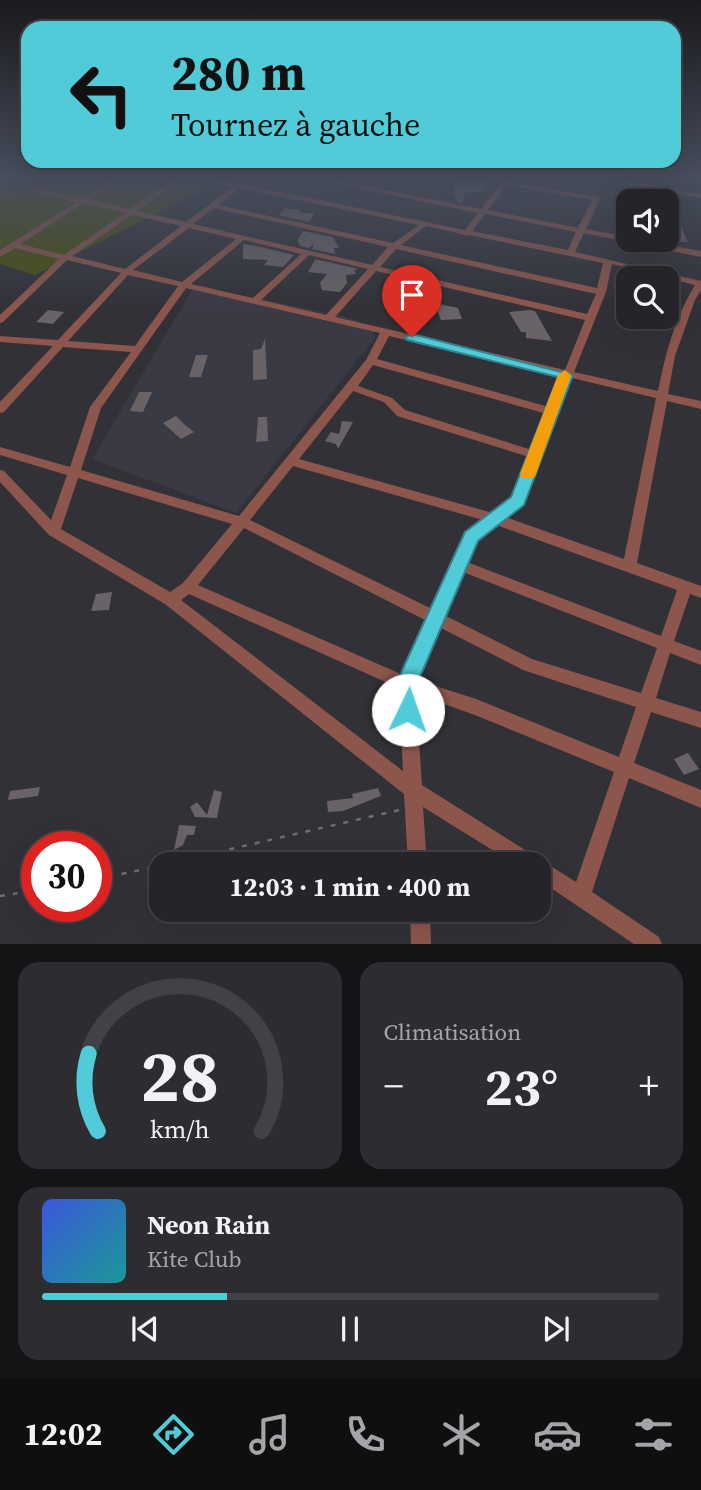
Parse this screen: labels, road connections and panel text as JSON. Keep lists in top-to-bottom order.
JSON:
{
  "page": {
    "turn": ["280 m", "Tournez à gauche"],
    "limit": "30",
    "trip": "12:03 · 1 min · 400 m",
    "tile": "Climatisation",
    "heat": ["−", "23°", "+"],
    "song": ["Neon Rain", "Kite Club"],
    "tabs": "12:02",
    "gauge": ["28", "km/h"]
  }
}
